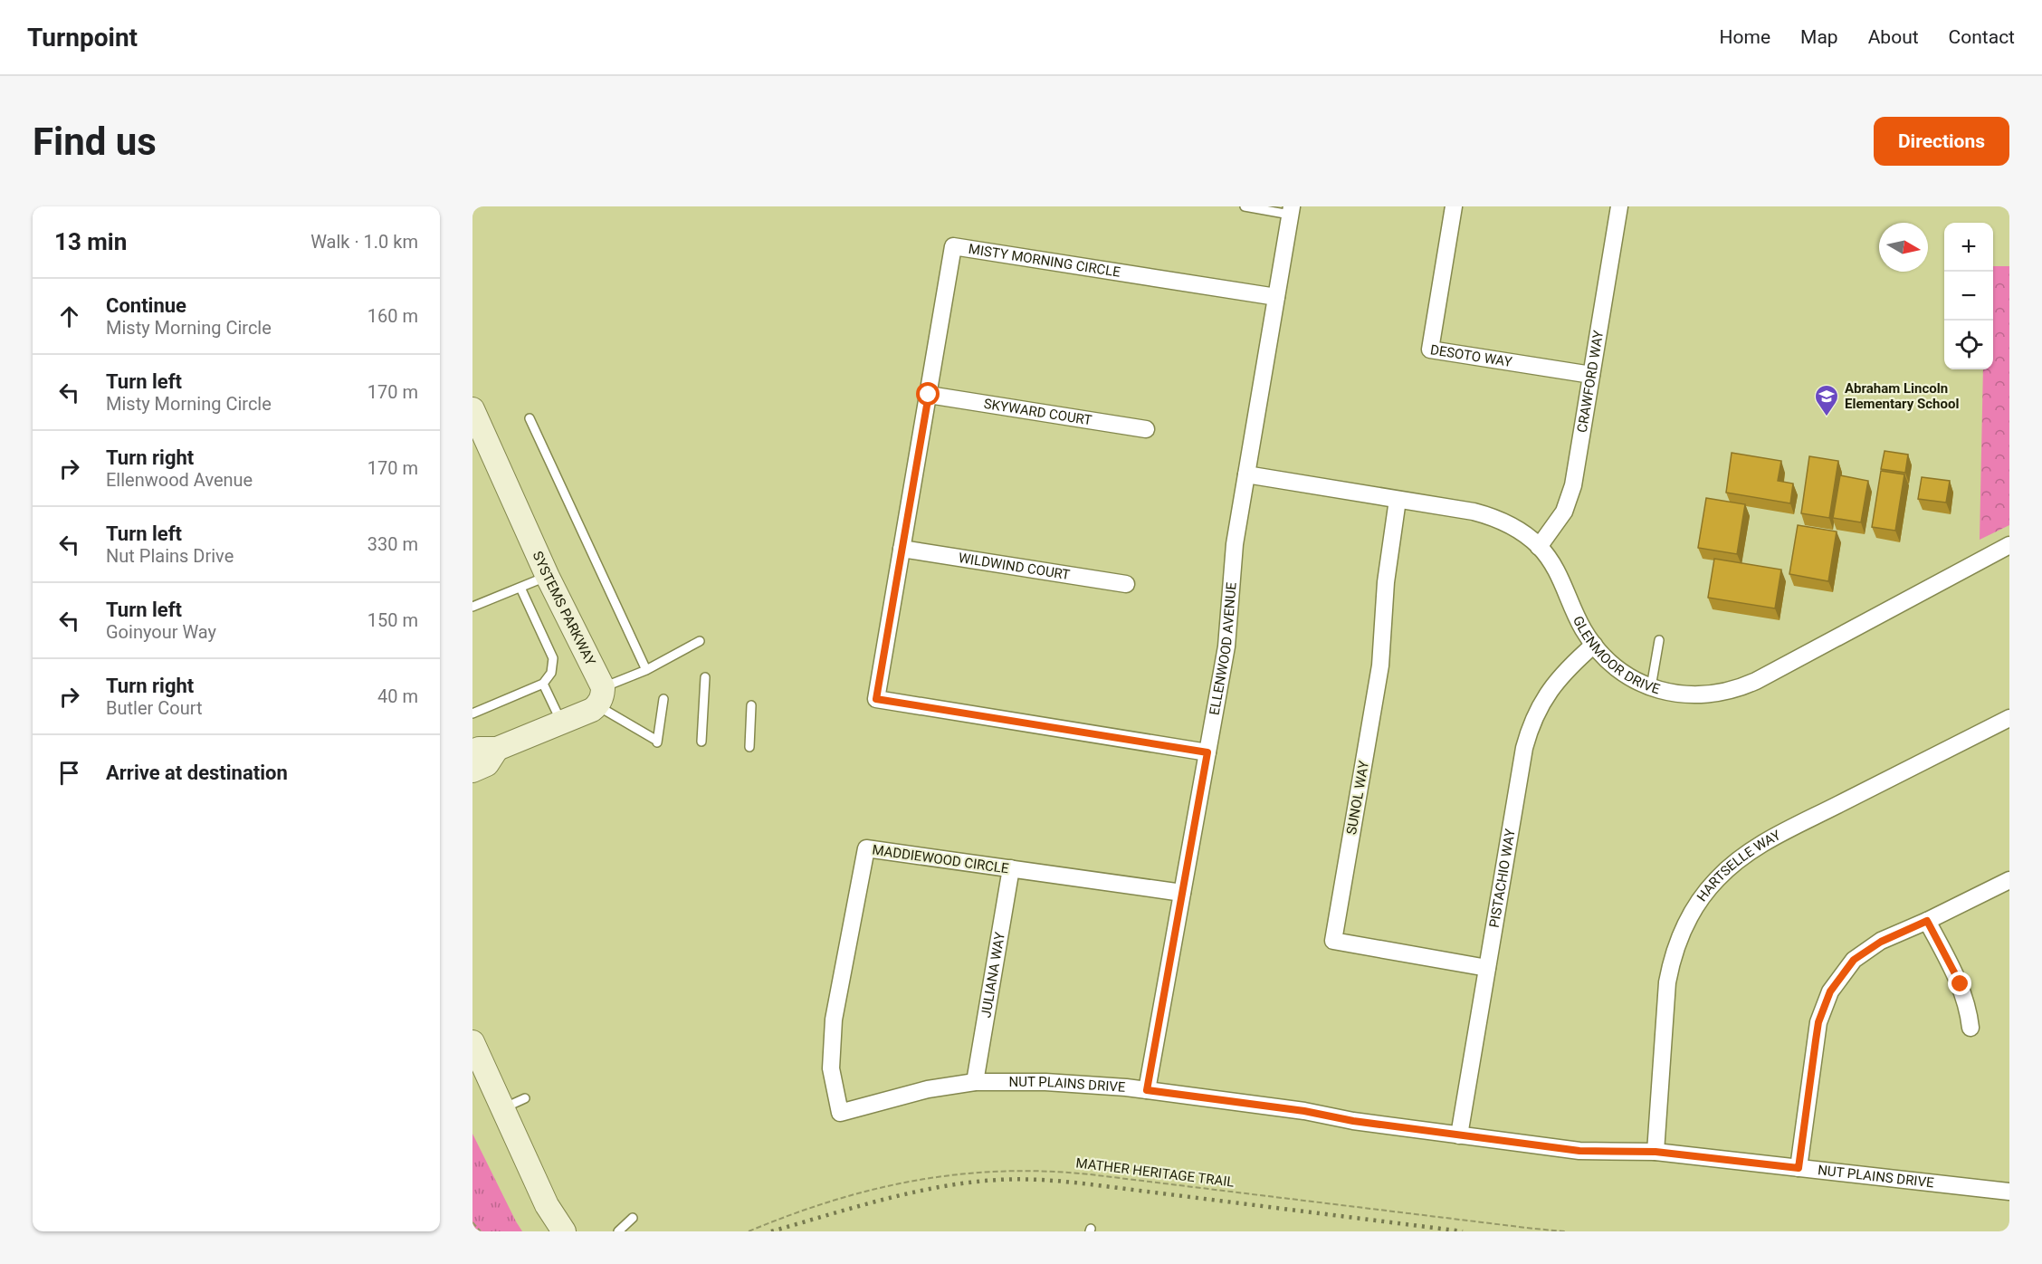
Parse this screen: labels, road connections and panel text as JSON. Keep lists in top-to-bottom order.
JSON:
{
  "streets": {
    "street": [
      "MISTY MORNING CIRCLE",
      "DESOTO WAY",
      "CRAWFORD WAY",
      "SKYWARD COURT",
      "WILDWIND COURT",
      "SYSTEMS PARKWAY",
      "ELLENWOOD AVENUE",
      "GLENMOOR DRIVE",
      "SUNOL WAY",
      "MADDIEWOOD CIRCLE",
      "HARTSELLE WAY",
      "PISTACHIO WAY",
      "JULIANA WAY",
      "NUT PLAINS DRIVE"
    ],
    "path": ["MATHER HERITAGE TRAIL"]
  },
  "crossings": [
    ["MISTY MORNING CIRCLE", "SKYWARD COURT"],
    ["MISTY MORNING CIRCLE", "WILDWIND COURT"],
    ["MISTY MORNING CIRCLE", "ELLENWOOD AVENUE"],
    ["DESOTO WAY", "CRAWFORD WAY"],
    ["CRAWFORD WAY", "GLENMOOR DRIVE"],
    ["ELLENWOOD AVENUE", "GLENMOOR DRIVE"],
    ["ELLENWOOD AVENUE", "MADDIEWOOD CIRCLE"],
    ["ELLENWOOD AVENUE", "NUT PLAINS DRIVE"],
    ["GLENMOOR DRIVE", "SUNOL WAY"],
    ["GLENMOOR DRIVE", "PISTACHIO WAY"],
    ["SUNOL WAY", "PISTACHIO WAY"],
    ["MADDIEWOOD CIRCLE", "JULIANA WAY"],
    ["MADDIEWOOD CIRCLE", "NUT PLAINS DRIVE"],
    ["HARTSELLE WAY", "NUT PLAINS DRIVE"],
    ["PISTACHIO WAY", "NUT PLAINS DRIVE"],
    ["JULIANA WAY", "NUT PLAINS DRIVE"]
  ],
  "places": {
    "school or university": ["Abraham Lincoln Elementary School"]
  },
  "north": "right",
  "page": {
    "header": "Turnpoint",
    "nav": [
      "Home",
      "Map",
      "About",
      "Contact"
    ],
    "buttons": "Directions",
    "title": "Find us",
    "heading": ["13 min", "Walk · 1.0 km"],
    "map_buttons": ["+", "−"],
    "list": [
      ["Continue", "Misty Morning Circle", "160 m"],
      ["Turn left", "Misty Morning Circle", "170 m"],
      ["Turn right", "Ellenwood Avenue", "170 m"],
      ["Turn left", "Nut Plains Drive", "330 m"],
      ["Turn left", "Goinyour Way", "150 m"],
      ["Turn right", "Butler Court", "40 m"],
      "Arrive at destination"
    ]
  }
}
